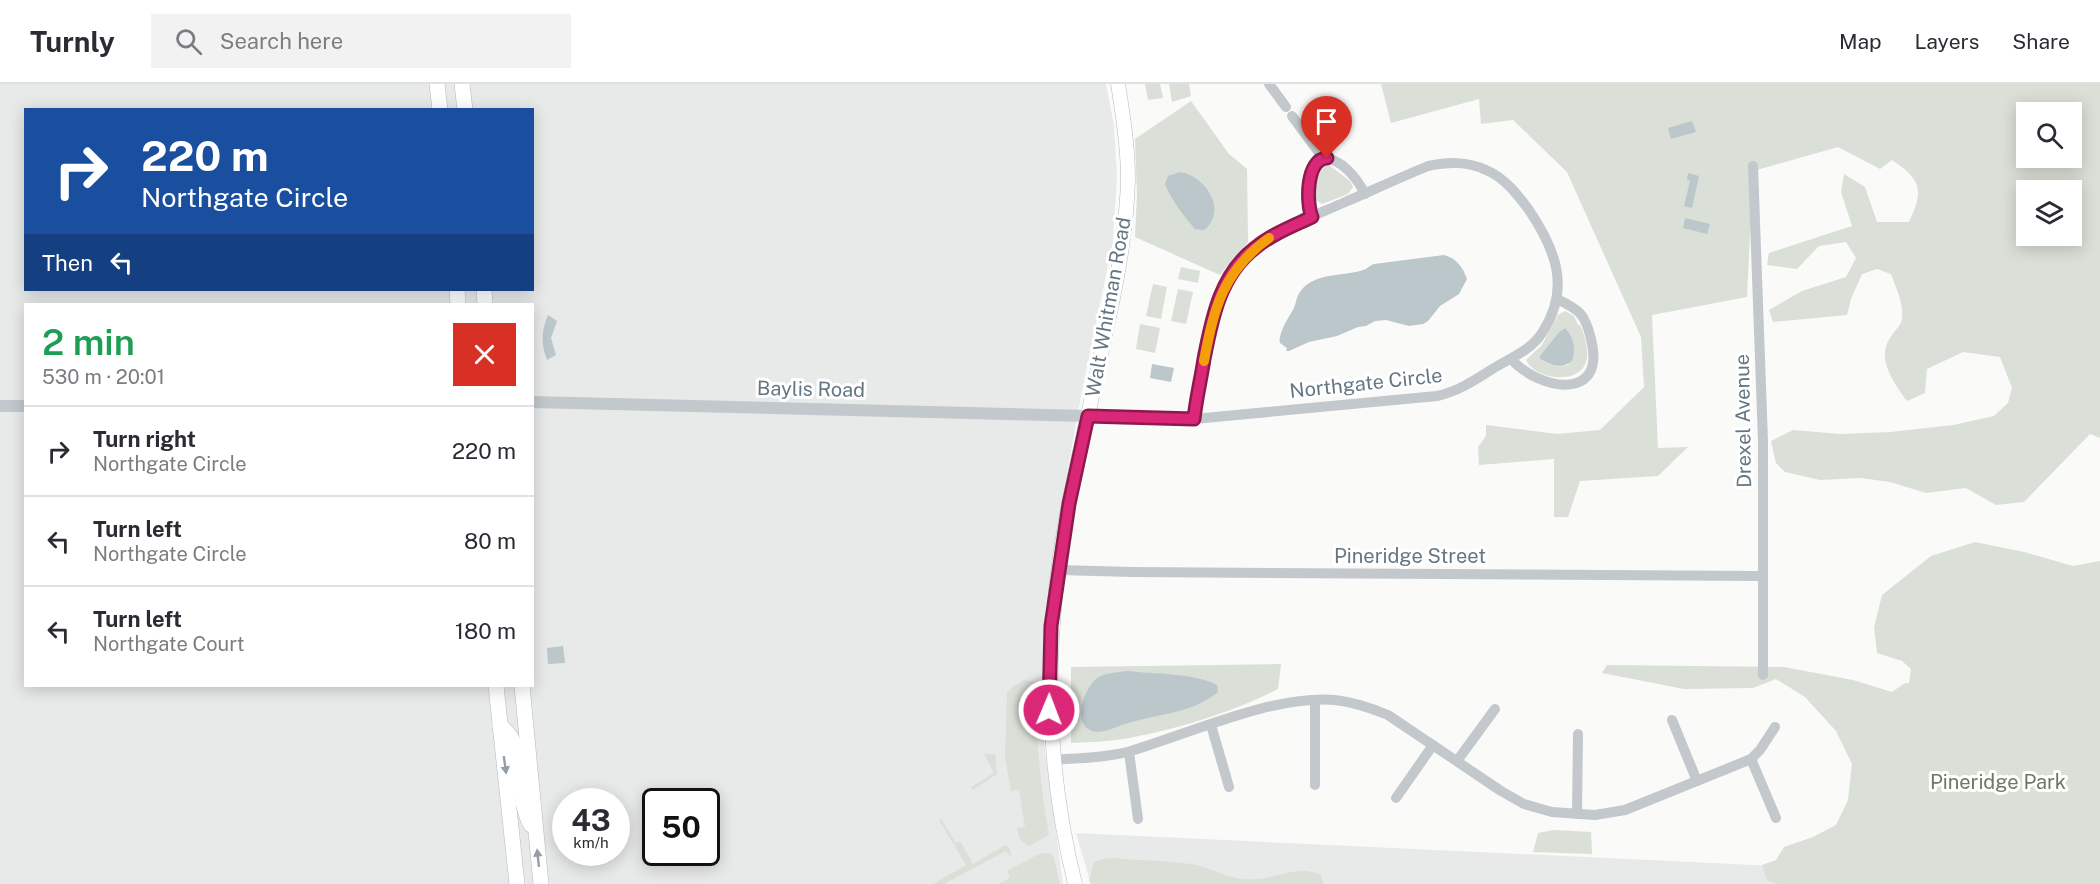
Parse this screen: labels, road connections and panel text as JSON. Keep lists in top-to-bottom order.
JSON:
{
  "streets": {
    "main road": ["Walt Whitman Road"],
    "street": [
      "Northgate Circle",
      "Baylis Road",
      "Drexel Avenue",
      "Pineridge Street"
    ]
  },
  "crossings": [
    ["Walt Whitman Road", "Northgate Circle"],
    ["Walt Whitman Road", "Baylis Road"],
    ["Walt Whitman Road", "Pineridge Street"],
    ["Northgate Circle", "Baylis Road"],
    ["Drexel Avenue", "Pineridge Street"]
  ],
  "parks": ["Pineridge Park"],
  "page": {
    "header": "Turnly",
    "search": "Search here",
    "nav": ["Map", "Layers", "Share"],
    "turn": ["220 m", "Northgate Circle"],
    "then": "Then",
    "heading": ["2 min", "530 m · 20:01"],
    "list": [
      {
        "name": "Turn right",
        "note": "Northgate Circle",
        "value": "220 m"
      },
      {
        "name": "Turn left",
        "note": "Northgate Circle",
        "value": "80 m"
      },
      {
        "name": "Turn left",
        "note": "Northgate Court",
        "value": "180 m"
      }
    ],
    "speed": "43 km/h",
    "limit": "50"
  }
}
